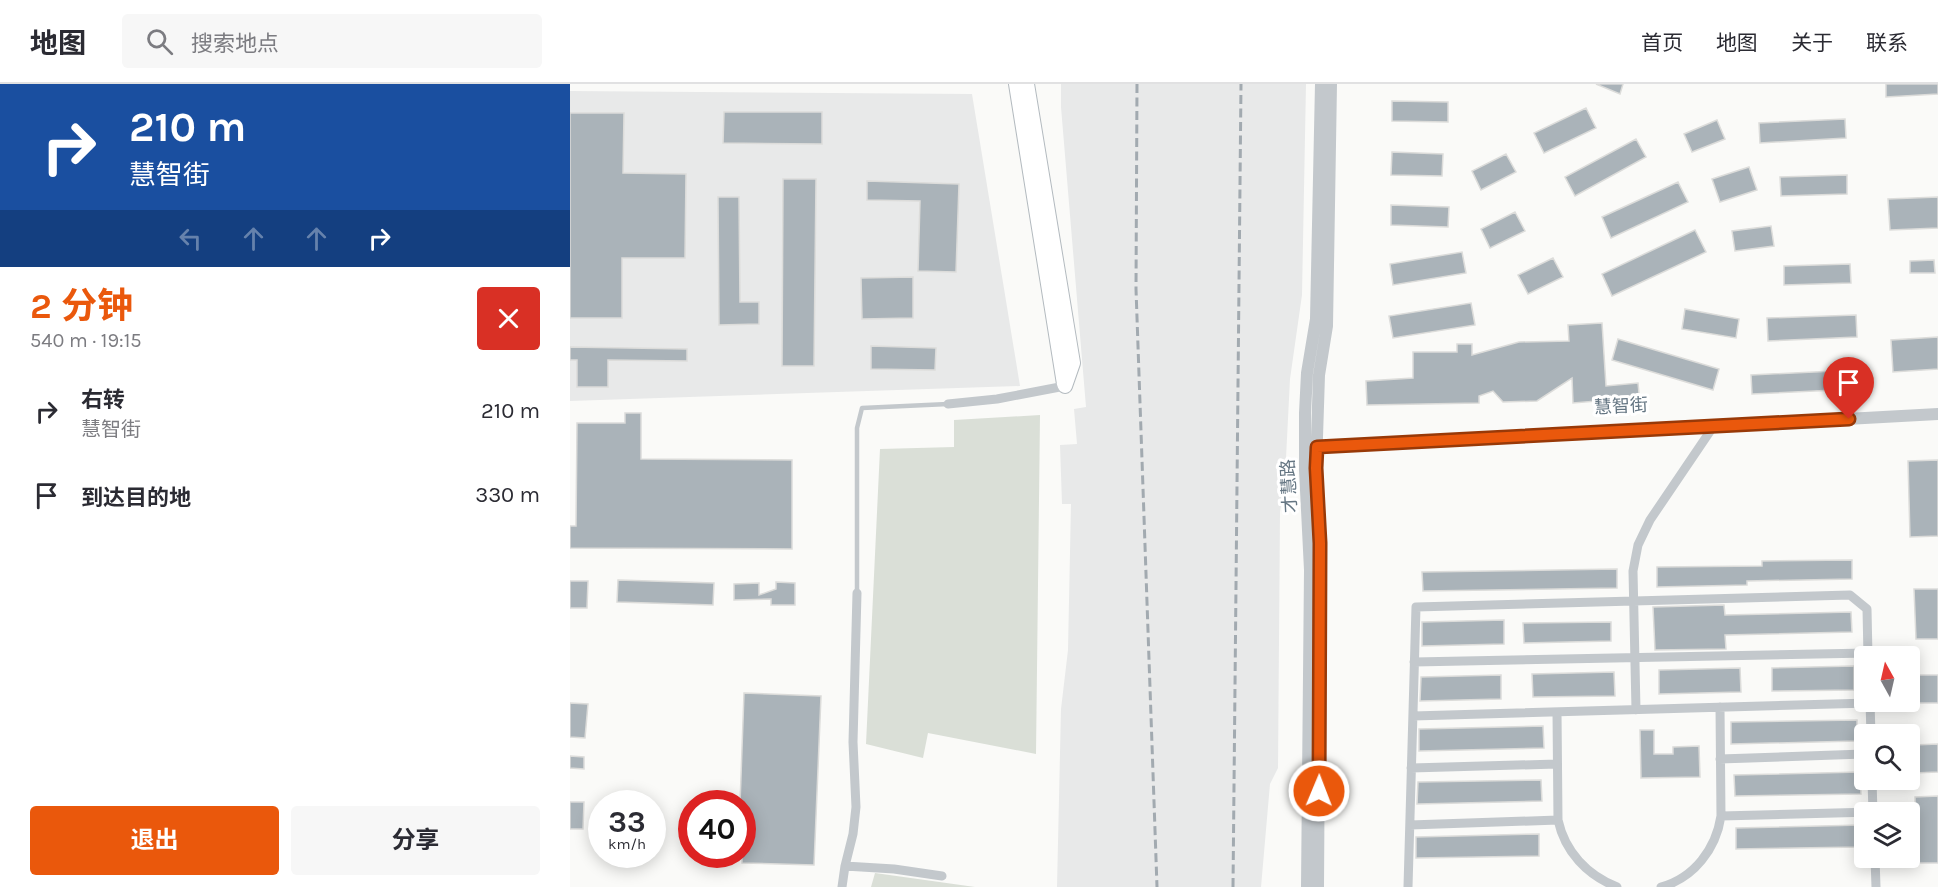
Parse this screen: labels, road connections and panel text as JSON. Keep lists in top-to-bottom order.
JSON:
{
  "streets": {
    "street": ["慧智街", "才慧路"]
  },
  "crossings": [
    ["慧智街", "才慧路"]
  ],
  "north": "top",
  "page": {
    "header": "地图",
    "search": "搜索地点",
    "nav": [
      "首页",
      "地图",
      "关于",
      "联系"
    ],
    "turn": ["210 m", "慧智街"],
    "heading": ["2 分钟", "540 m · 19:15"],
    "list": [
      {
        "name": "右转",
        "note": "慧智街",
        "value": "210 m"
      },
      {
        "name": "到达目的地",
        "value": "330 m"
      }
    ],
    "speed": "33 km/h",
    "limit": "40",
    "buttons": ["退出", "分享"]
  }
}
